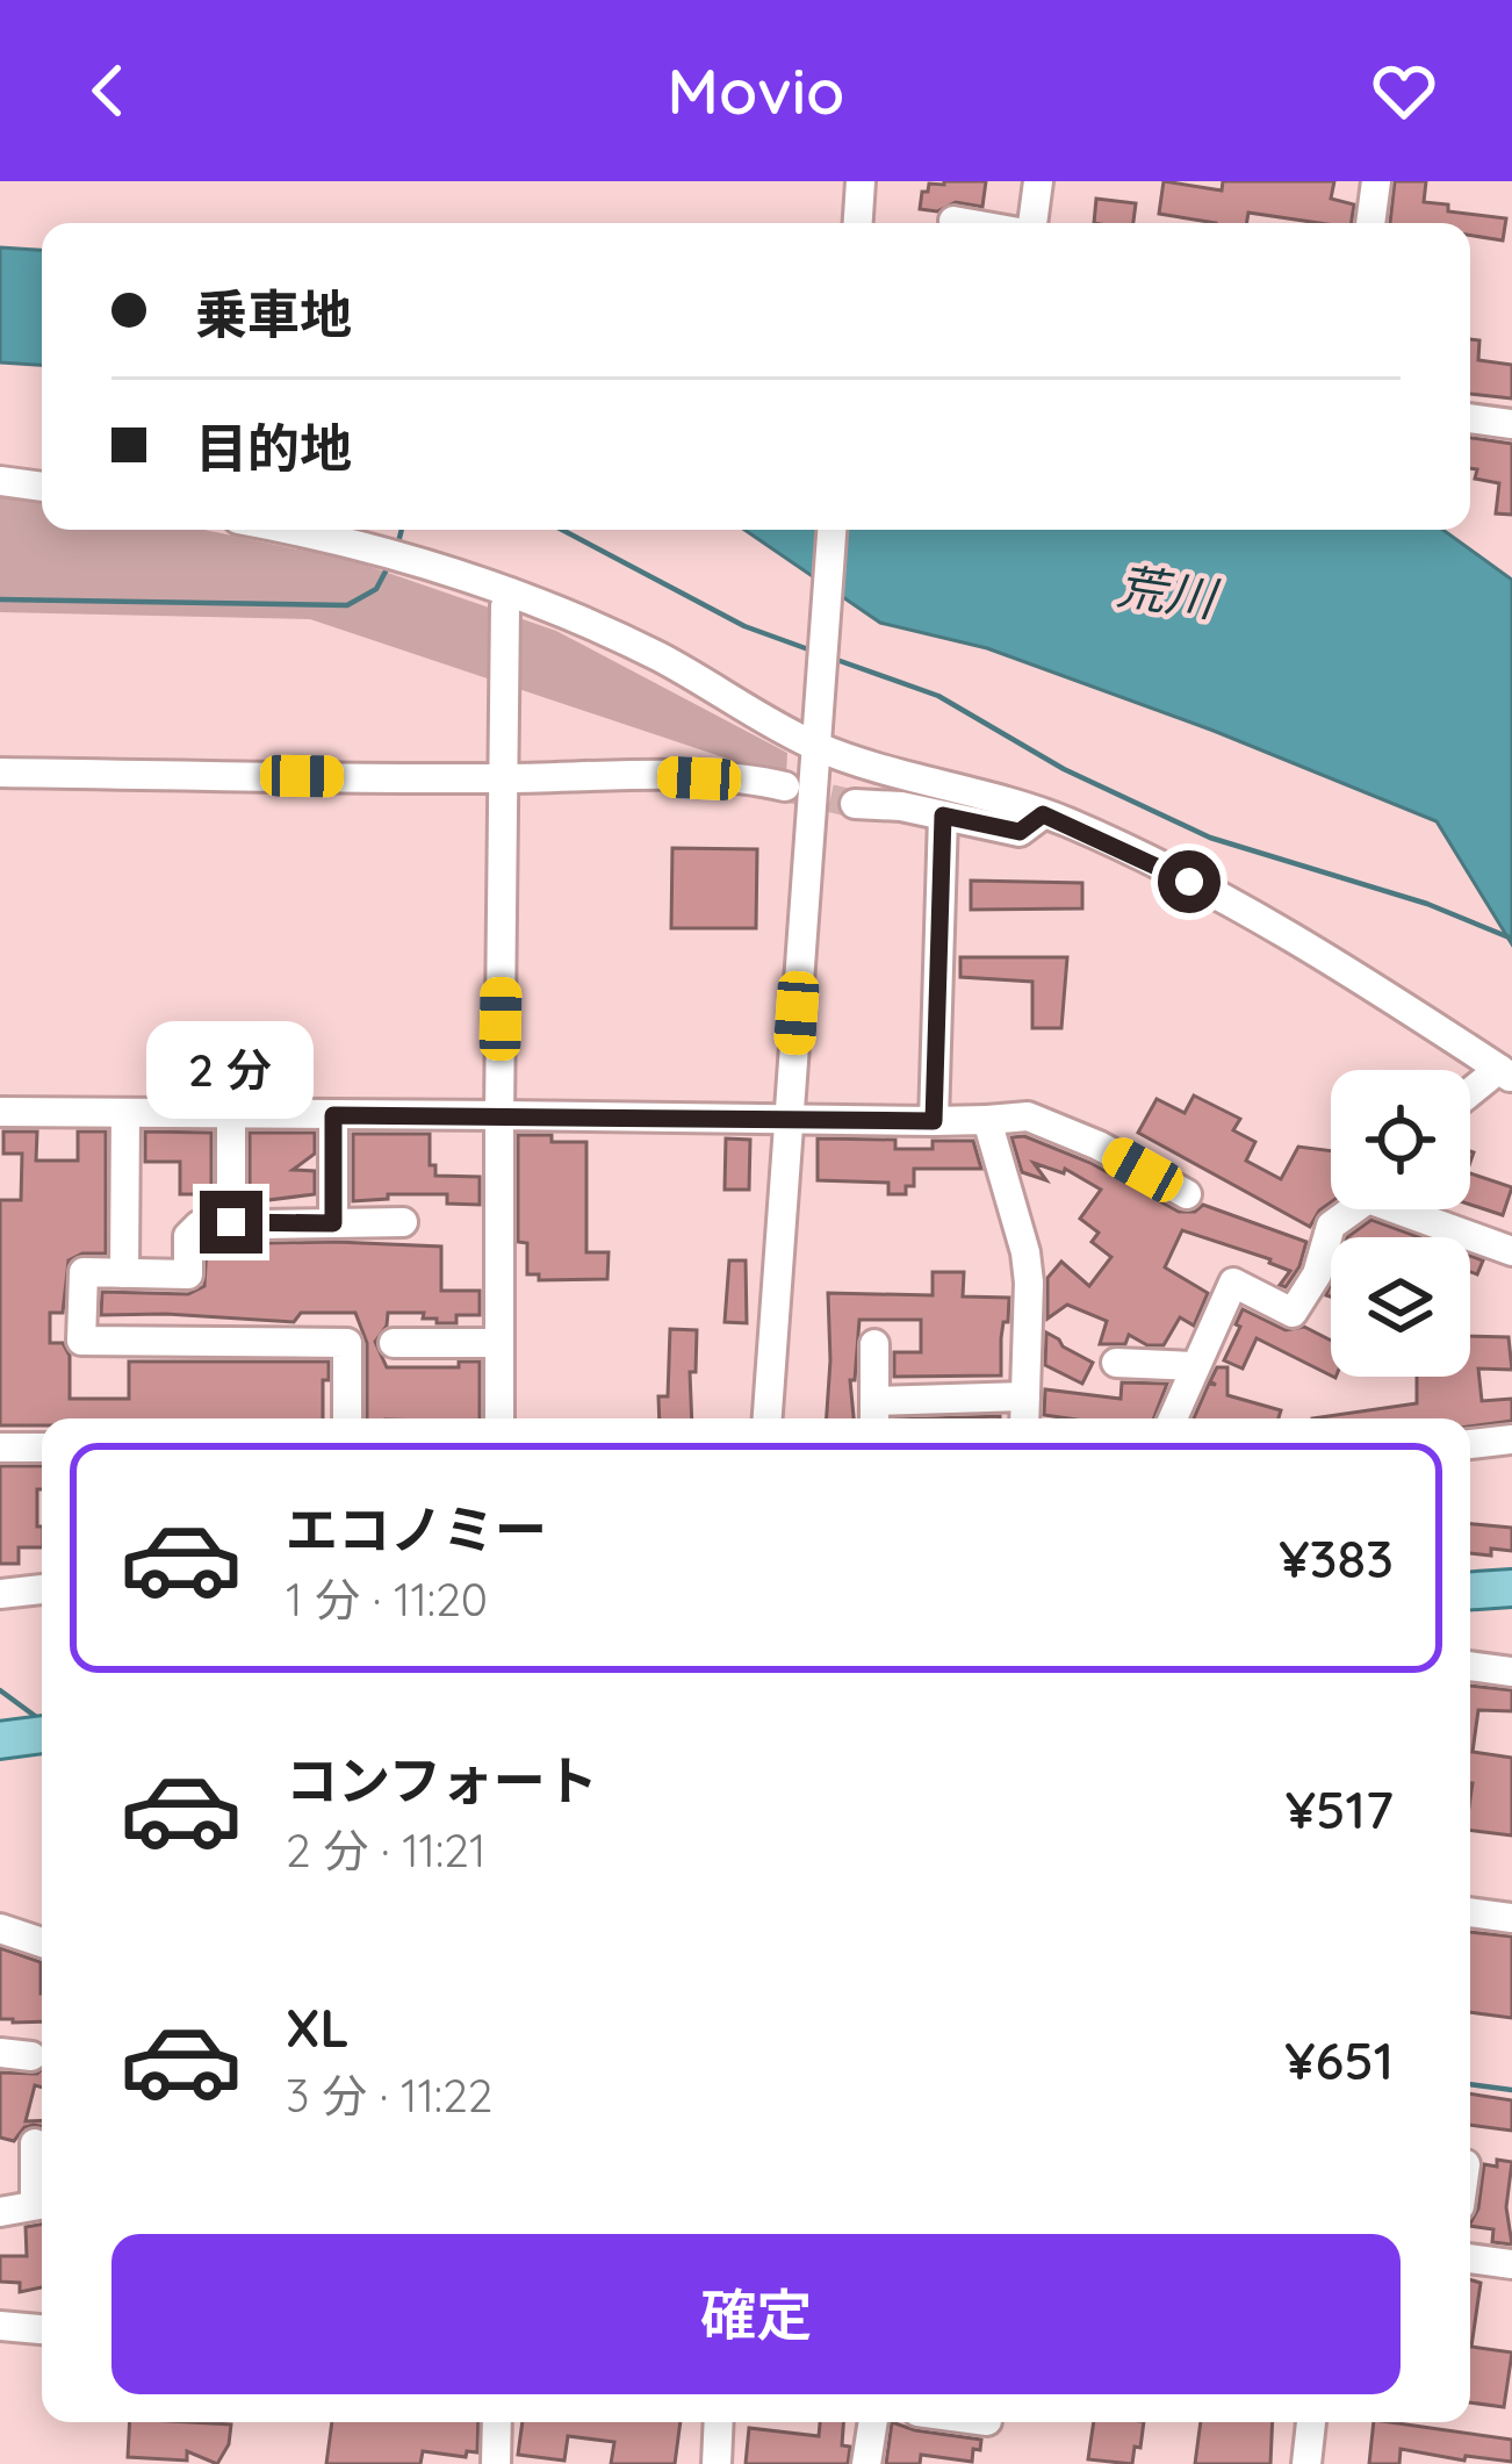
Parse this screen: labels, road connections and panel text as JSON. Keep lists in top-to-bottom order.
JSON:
{
  "water": ["荒川"],
  "page": {
    "header": "Movio",
    "banner": ["乗車地", "目的地"],
    "bubble": "2 分",
    "list": [
      {
        "name": "エコノミー",
        "note": "1 分 · 11:20",
        "value": "¥383"
      },
      {
        "name": "コンフォート",
        "note": "2 分 · 11:21",
        "value": "¥517"
      },
      {
        "name": "XL",
        "note": "3 分 · 11:22",
        "value": "¥651"
      }
    ],
    "buttons": "確定"
  }
}
